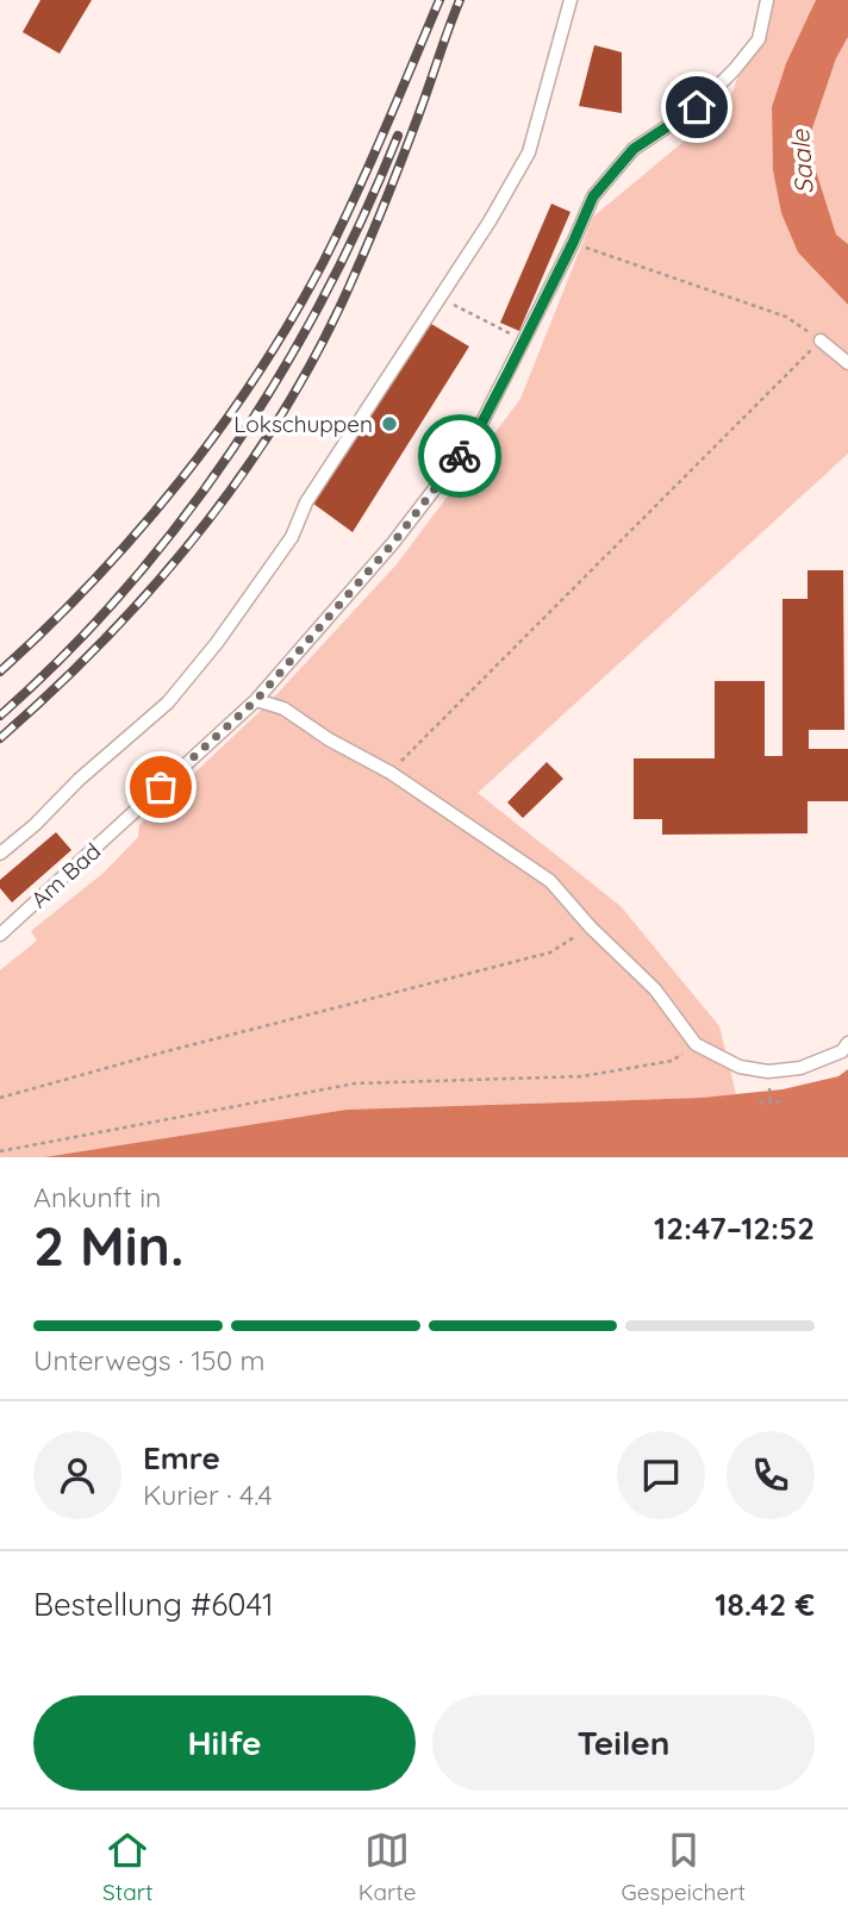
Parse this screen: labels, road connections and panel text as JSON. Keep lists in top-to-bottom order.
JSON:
{
  "streets": {
    "lane": ["Am Bad"]
  },
  "water": ["Saale"],
  "places": ["Lokschuppen"],
  "page": {
    "heading": ["2 Min.", "Ankunft in", "12:47–12:52"],
    "panel": [
      "Emre",
      "Kurier · 4.4",
      "Bestellung #6041",
      "18.42 €"
    ],
    "bar": "Unterwegs · 150 m",
    "buttons": ["Hilfe", "Teilen"],
    "tabs": ["Start", "Karte", "Gespeichert"]
  }
}
